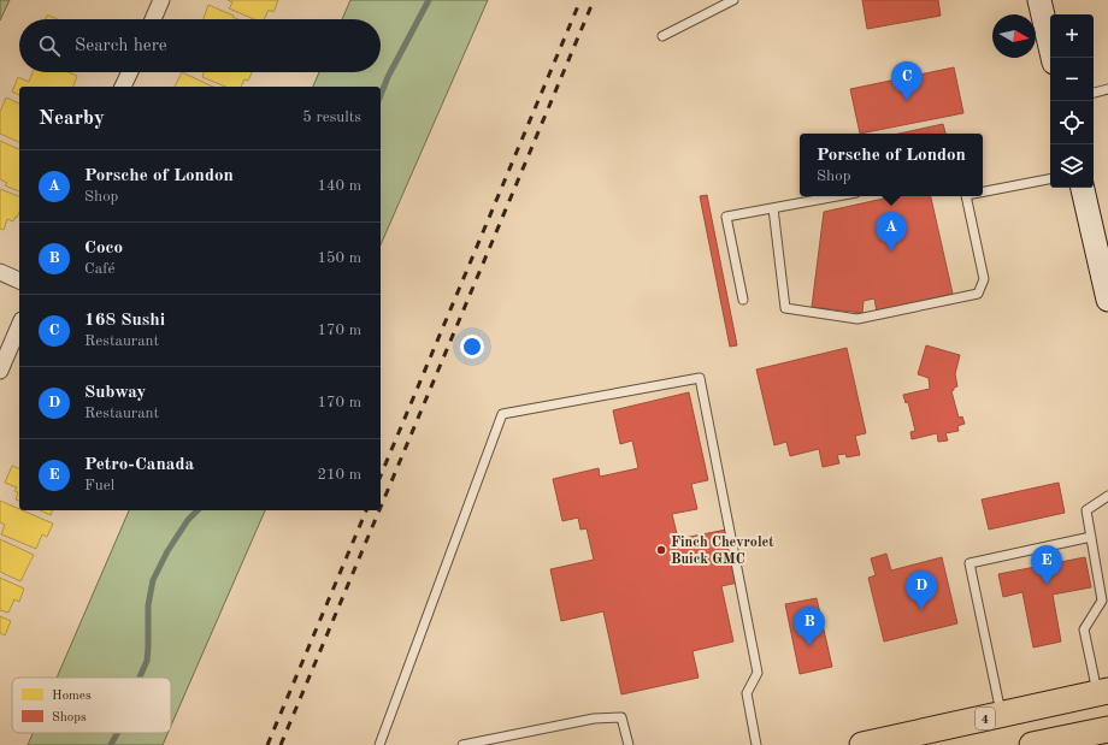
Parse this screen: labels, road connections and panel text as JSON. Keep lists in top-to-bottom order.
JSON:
{
  "streets": {
    "main road": ["4"]
  },
  "places": ["Finch Chevrolet Buick GMC"],
  "legend": ["Homes", "Shops"],
  "north": "right",
  "page": {
    "map_buttons": ["+", "−"],
    "search": "Search here",
    "pins": [
      "C",
      "A",
      "E",
      "D",
      "B"
    ],
    "heading": ["Nearby", "5 results"],
    "popup": ["Porsche of London", "Shop"],
    "list": [
      {
        "mark": "A",
        "name": "Porsche of London",
        "note": "Shop",
        "value": "140 m"
      },
      {
        "mark": "B",
        "name": "Coco",
        "note": "Café",
        "value": "150 m"
      },
      {
        "mark": "C",
        "name": "168 Sushi",
        "note": "Restaurant",
        "value": "170 m"
      },
      {
        "mark": "D",
        "name": "Subway",
        "note": "Restaurant",
        "value": "170 m"
      },
      {
        "mark": "E",
        "name": "Petro-Canada",
        "note": "Fuel",
        "value": "210 m"
      }
    ]
  }
}
